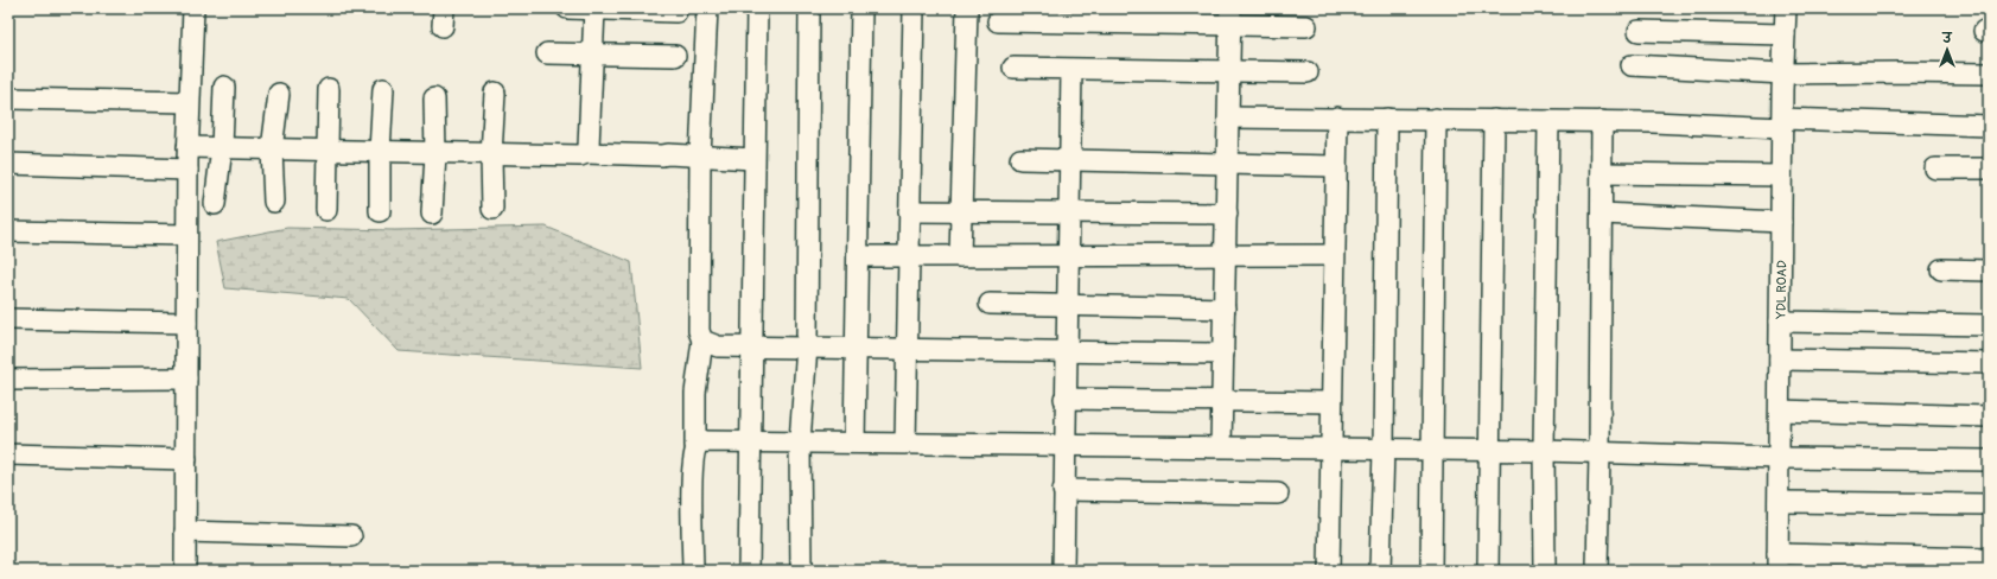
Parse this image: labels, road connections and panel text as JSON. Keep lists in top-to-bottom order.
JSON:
{
  "streets": {
    "street": ["YDL ROAD"]
  },
  "north": "top"
}
